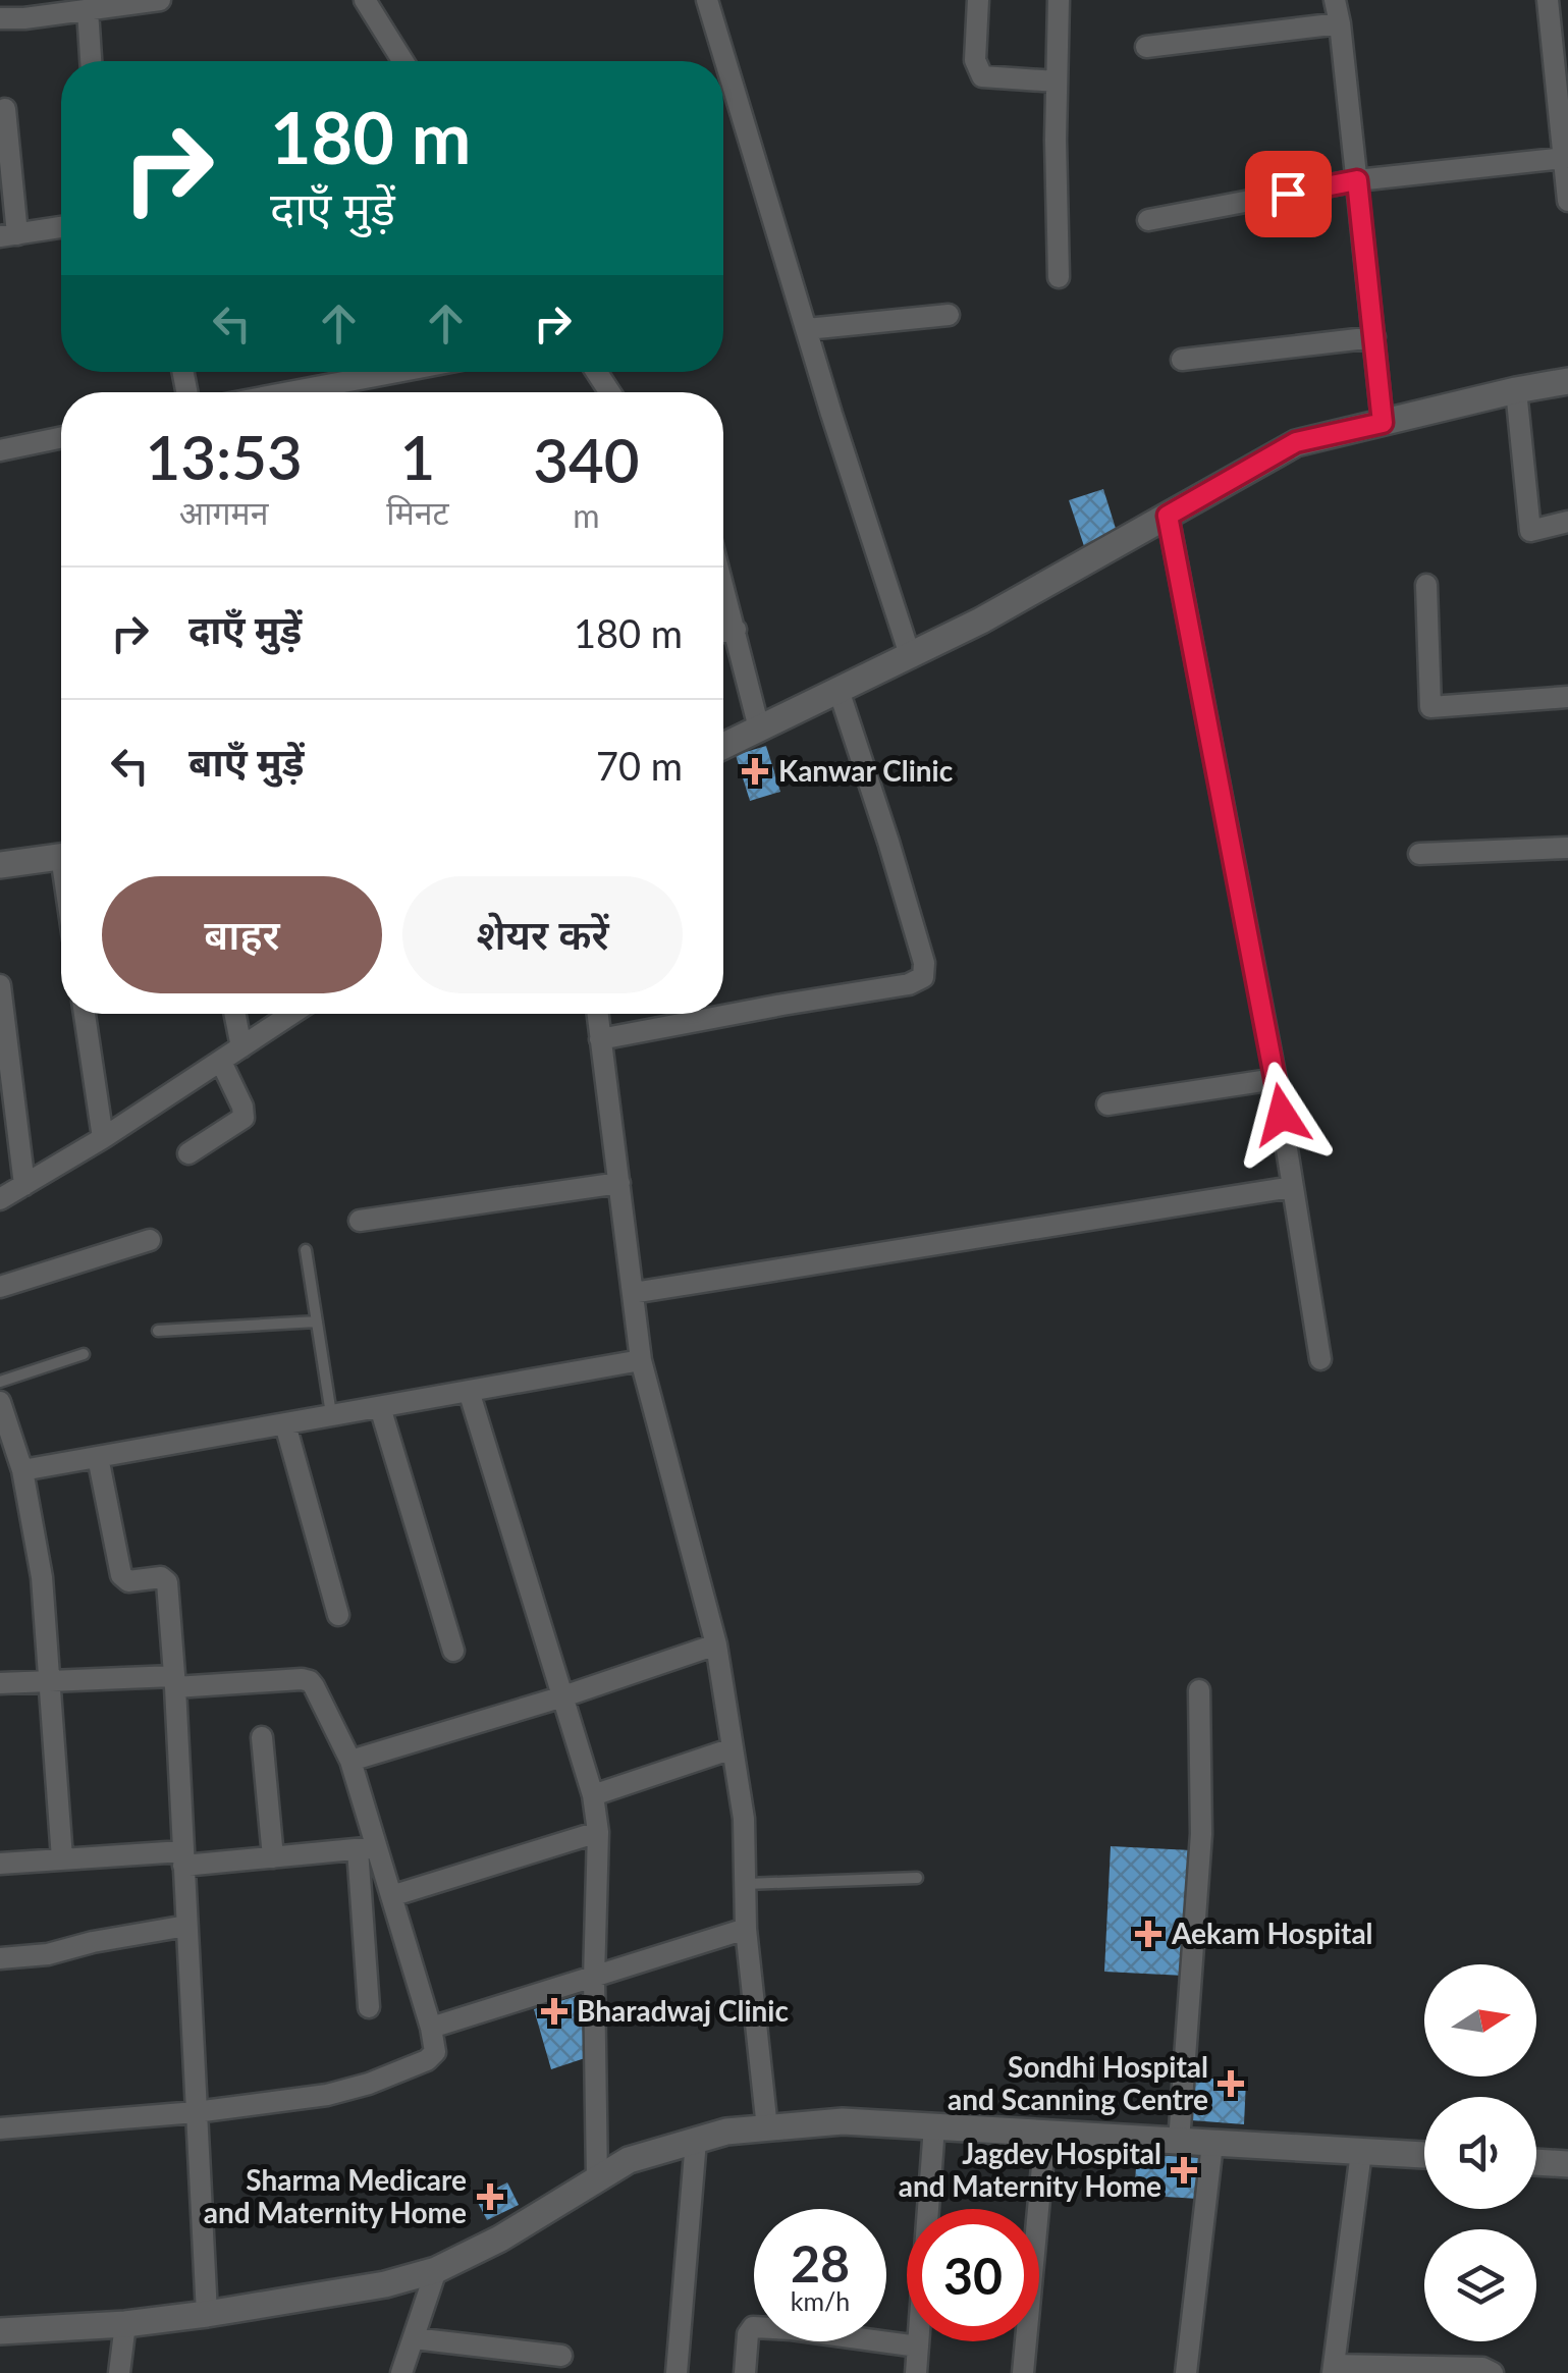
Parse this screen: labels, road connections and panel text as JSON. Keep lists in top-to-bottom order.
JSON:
{
  "places": {
    "health": [
      "Kanwar Clinic",
      "Aekam Hospital",
      "Bharadwaj Clinic",
      "Sondhi Hospital and Scanning Centre",
      "Jagdev Hospital and Maternity Home",
      "Sharma Medicare and Maternity Home"
    ]
  },
  "north": "right",
  "page": {
    "turn": ["180 m", "दाएँ मुड़ें"],
    "eta": [
      "13:53",
      "आगमन",
      "1",
      "मिनट",
      "340",
      "m"
    ],
    "list": [
      {
        "name": "दाएँ मुड़ें",
        "value": "180 m"
      },
      {
        "name": "बाएँ मुड़ें",
        "value": "70 m"
      }
    ],
    "buttons": ["बाहर", "शेयर करें"],
    "speed": "28 km/h",
    "limit": "30"
  }
}
